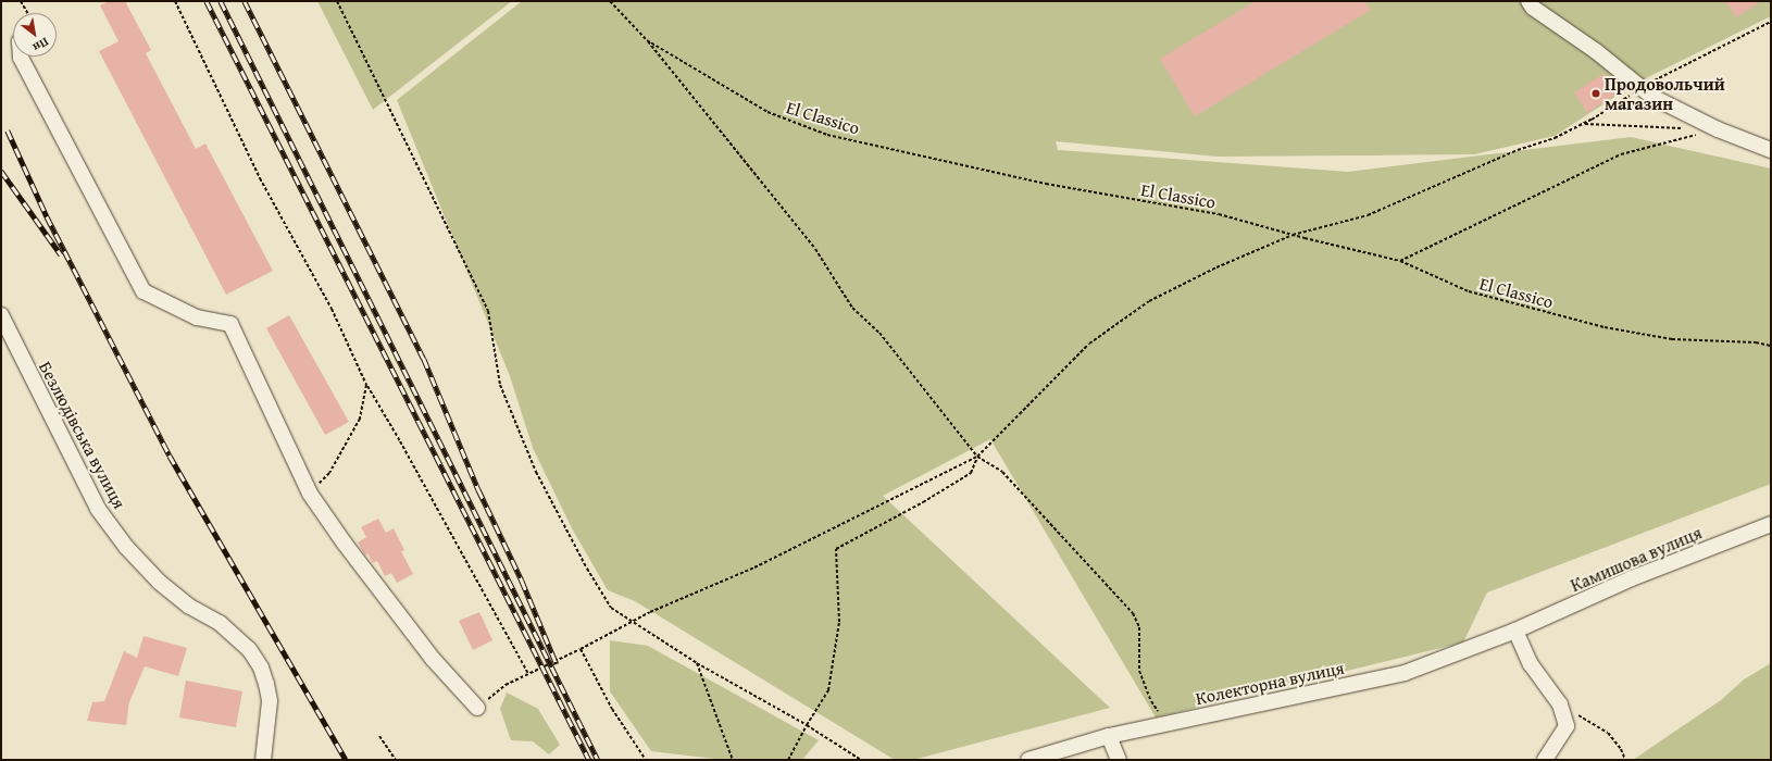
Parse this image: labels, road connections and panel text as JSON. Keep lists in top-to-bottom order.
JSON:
{
  "streets": {
    "street": ["Безлюдівська вулиця", "Камишова вулиця", "Колекторна вулиця"],
    "path": ["El Classico"]
  },
  "crossings": [
    ["Камишова вулиця", "Колекторна вулиця"]
  ],
  "places": ["Продовольчий магазин"],
  "north": "bottom right"
}
